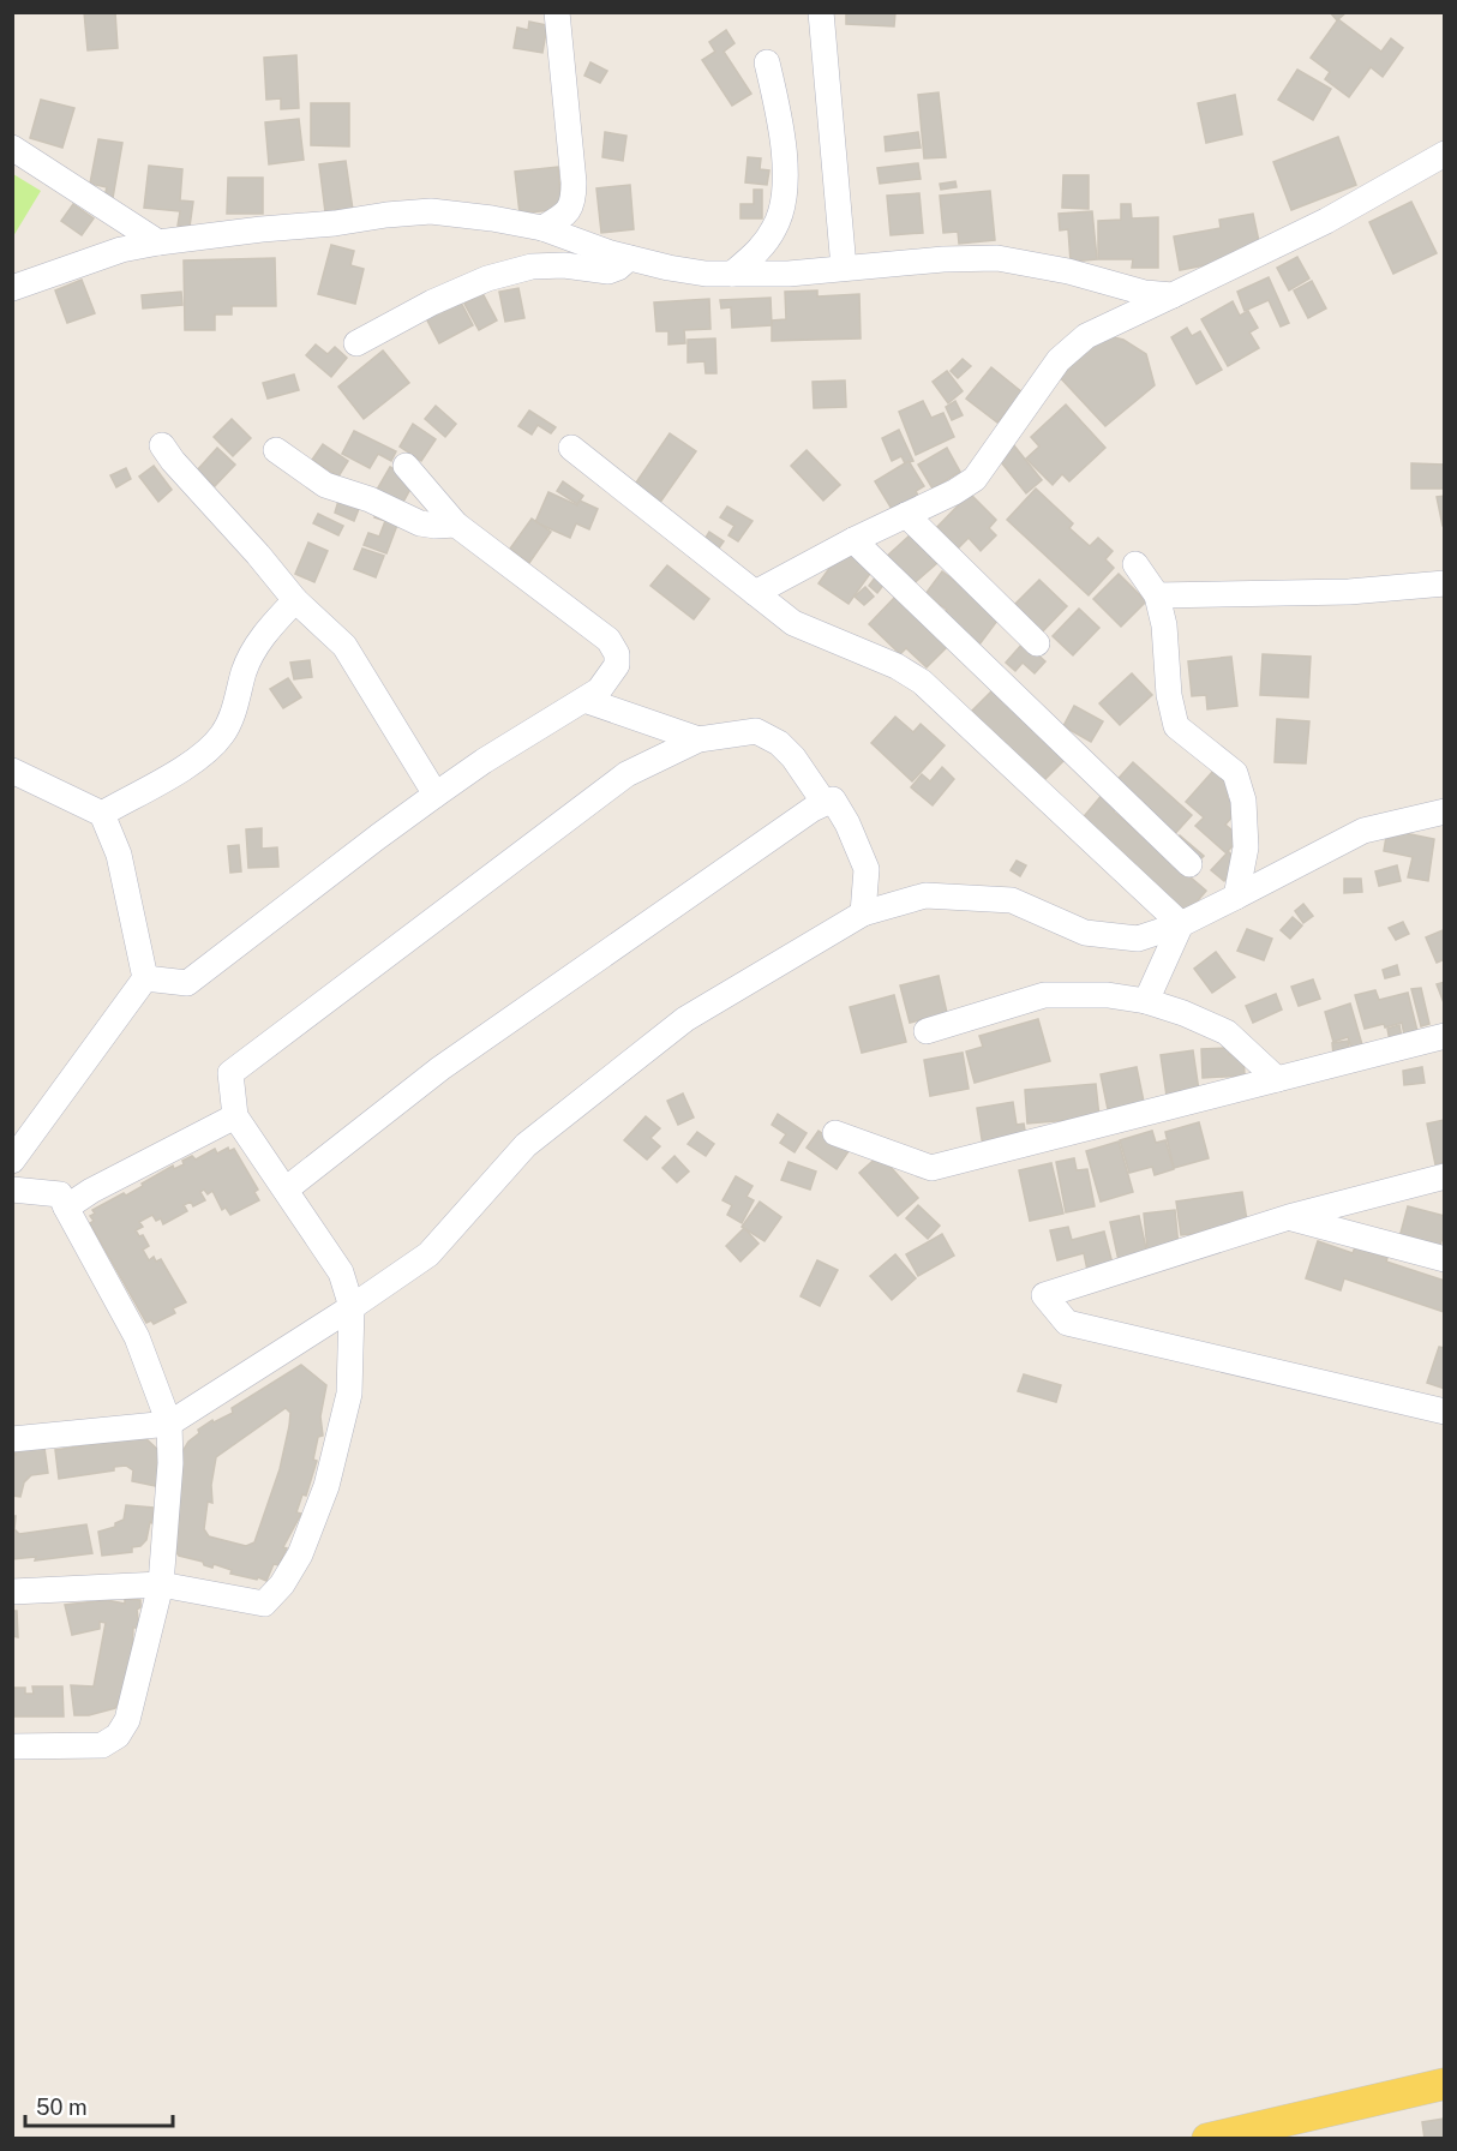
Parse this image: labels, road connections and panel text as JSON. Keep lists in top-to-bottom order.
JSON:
{
  "scale_bar": "50 m"
}
